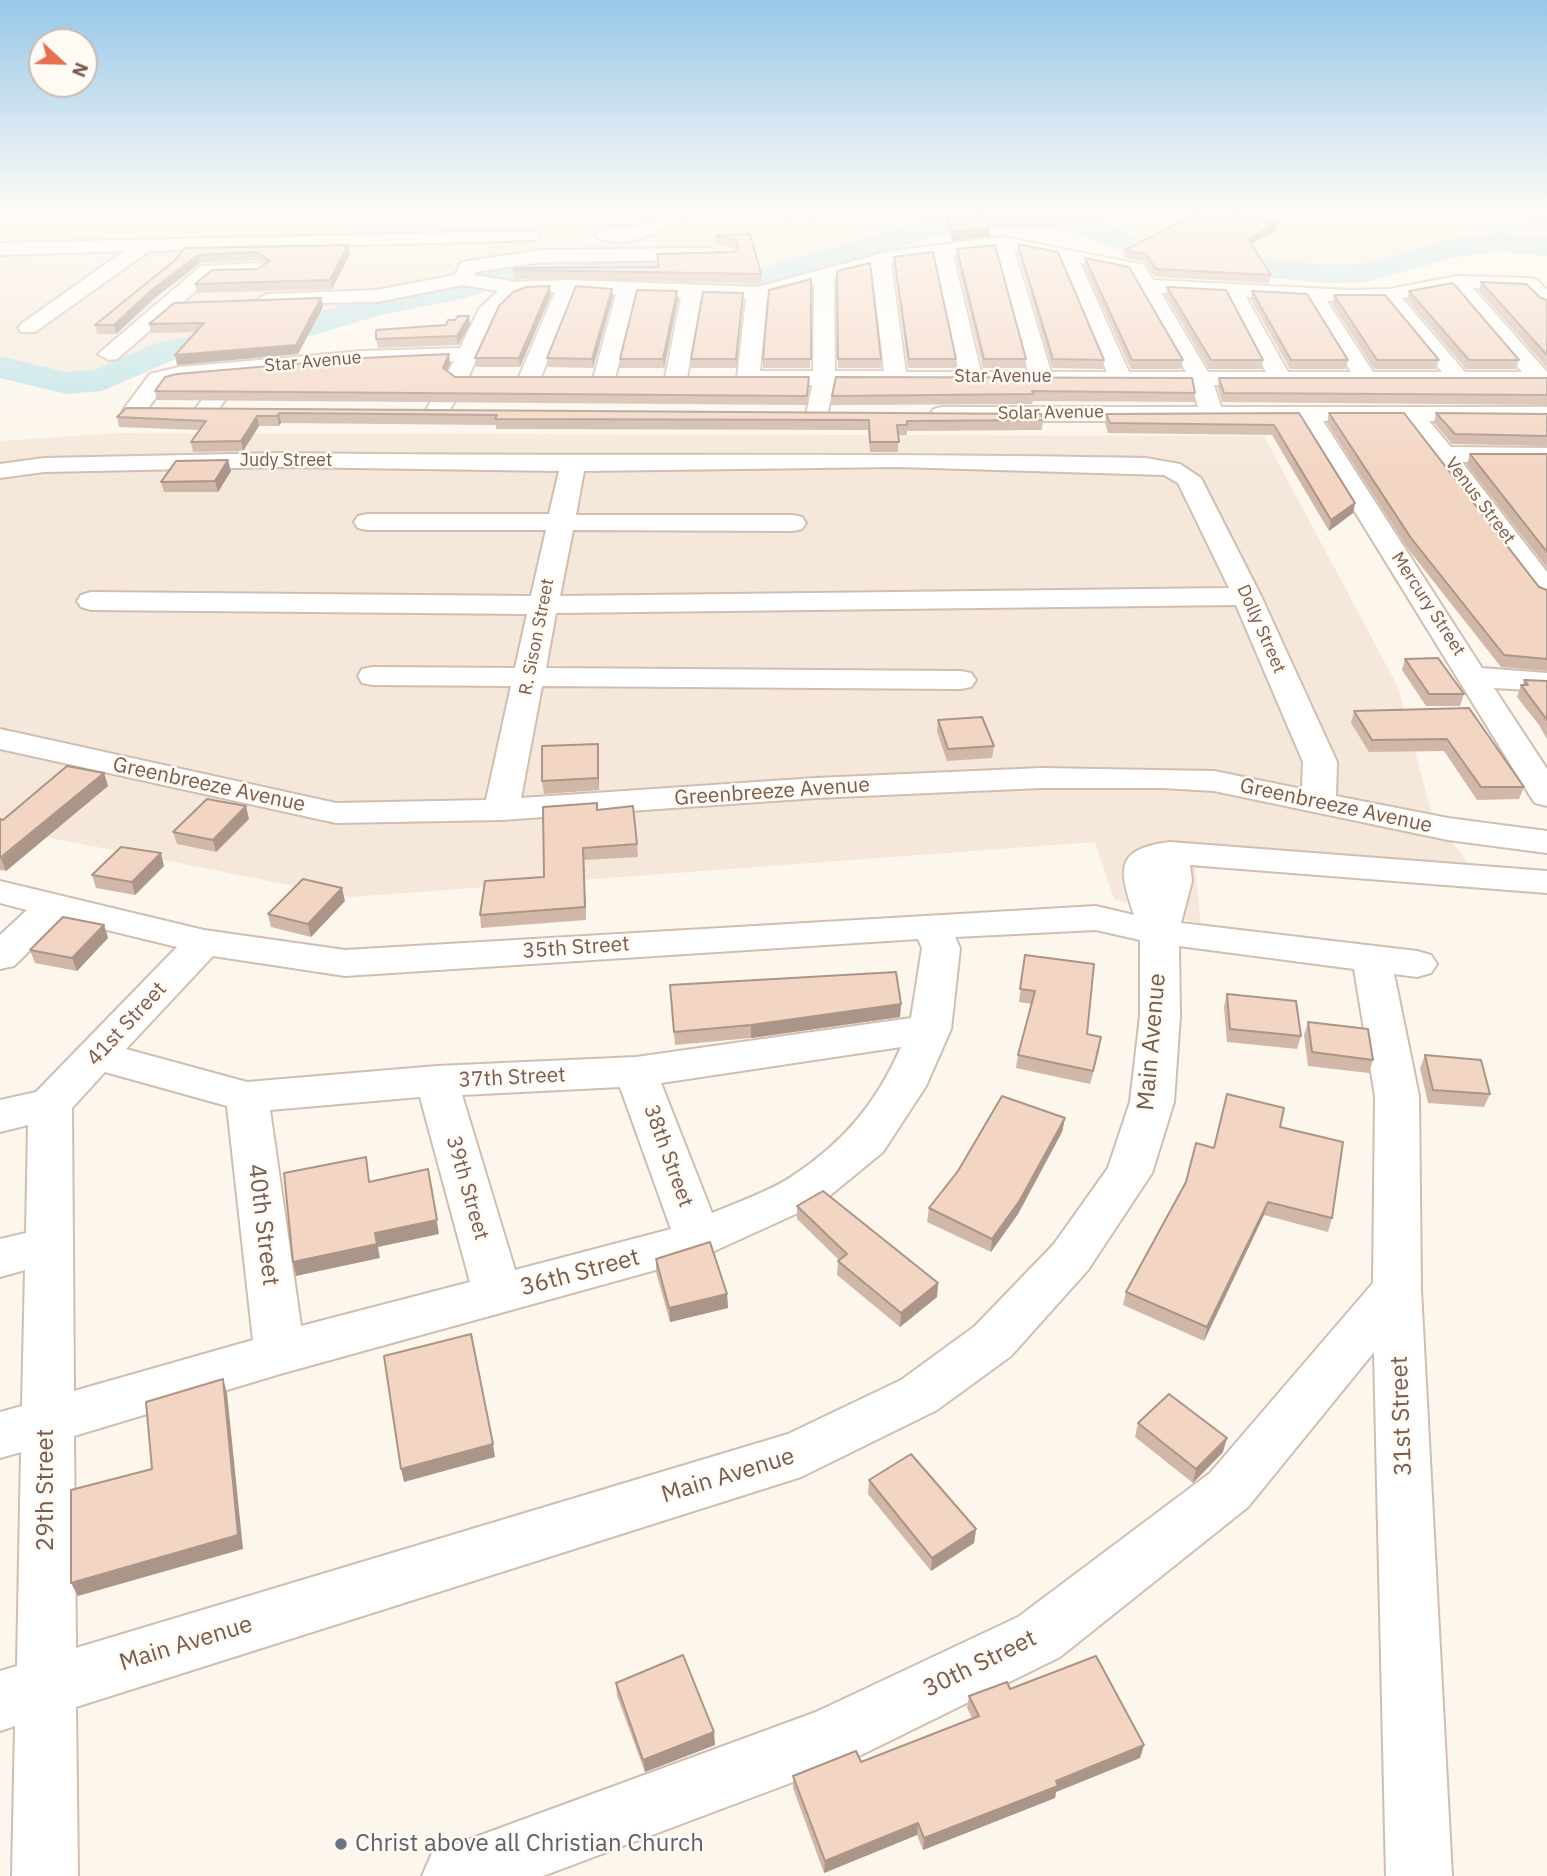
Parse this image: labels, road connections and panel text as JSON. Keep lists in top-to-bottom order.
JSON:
{
  "streets": {
    "street": [
      "Star Avenue",
      "Solar Avenue",
      "Judy Street",
      "Venus Street",
      "Mercury Street",
      "Dolly Street",
      "R. Sison Street",
      "Greenbreeze Avenue",
      "35th Street",
      "41st Street",
      "Main Avenue",
      "37th Street",
      "38th Street",
      "39th Street",
      "40th Street",
      "36th Street",
      "31st Street",
      "29th Street",
      "30th Street"
    ]
  },
  "crossings": [
    ["Solar Avenue", "Venus Street"],
    ["Solar Avenue", "Mercury Street"],
    ["Judy Street", "Dolly Street"],
    ["Judy Street", "R. Sison Street"],
    ["Dolly Street", "Greenbreeze Avenue"],
    ["R. Sison Street", "Greenbreeze Avenue"],
    ["35th Street", "41st Street"],
    ["35th Street", "Main Avenue"],
    ["35th Street", "36th Street"],
    ["41st Street", "37th Street"],
    ["41st Street", "29th Street"],
    ["Main Avenue", "29th Street"],
    ["37th Street", "38th Street"],
    ["37th Street", "39th Street"],
    ["37th Street", "40th Street"],
    ["37th Street", "36th Street"],
    ["38th Street", "36th Street"],
    ["39th Street", "36th Street"],
    ["40th Street", "36th Street"],
    ["36th Street", "29th Street"],
    ["31st Street", "30th Street"]
  ],
  "places": ["Christ above all Christian Church"],
  "north": "right"
}
